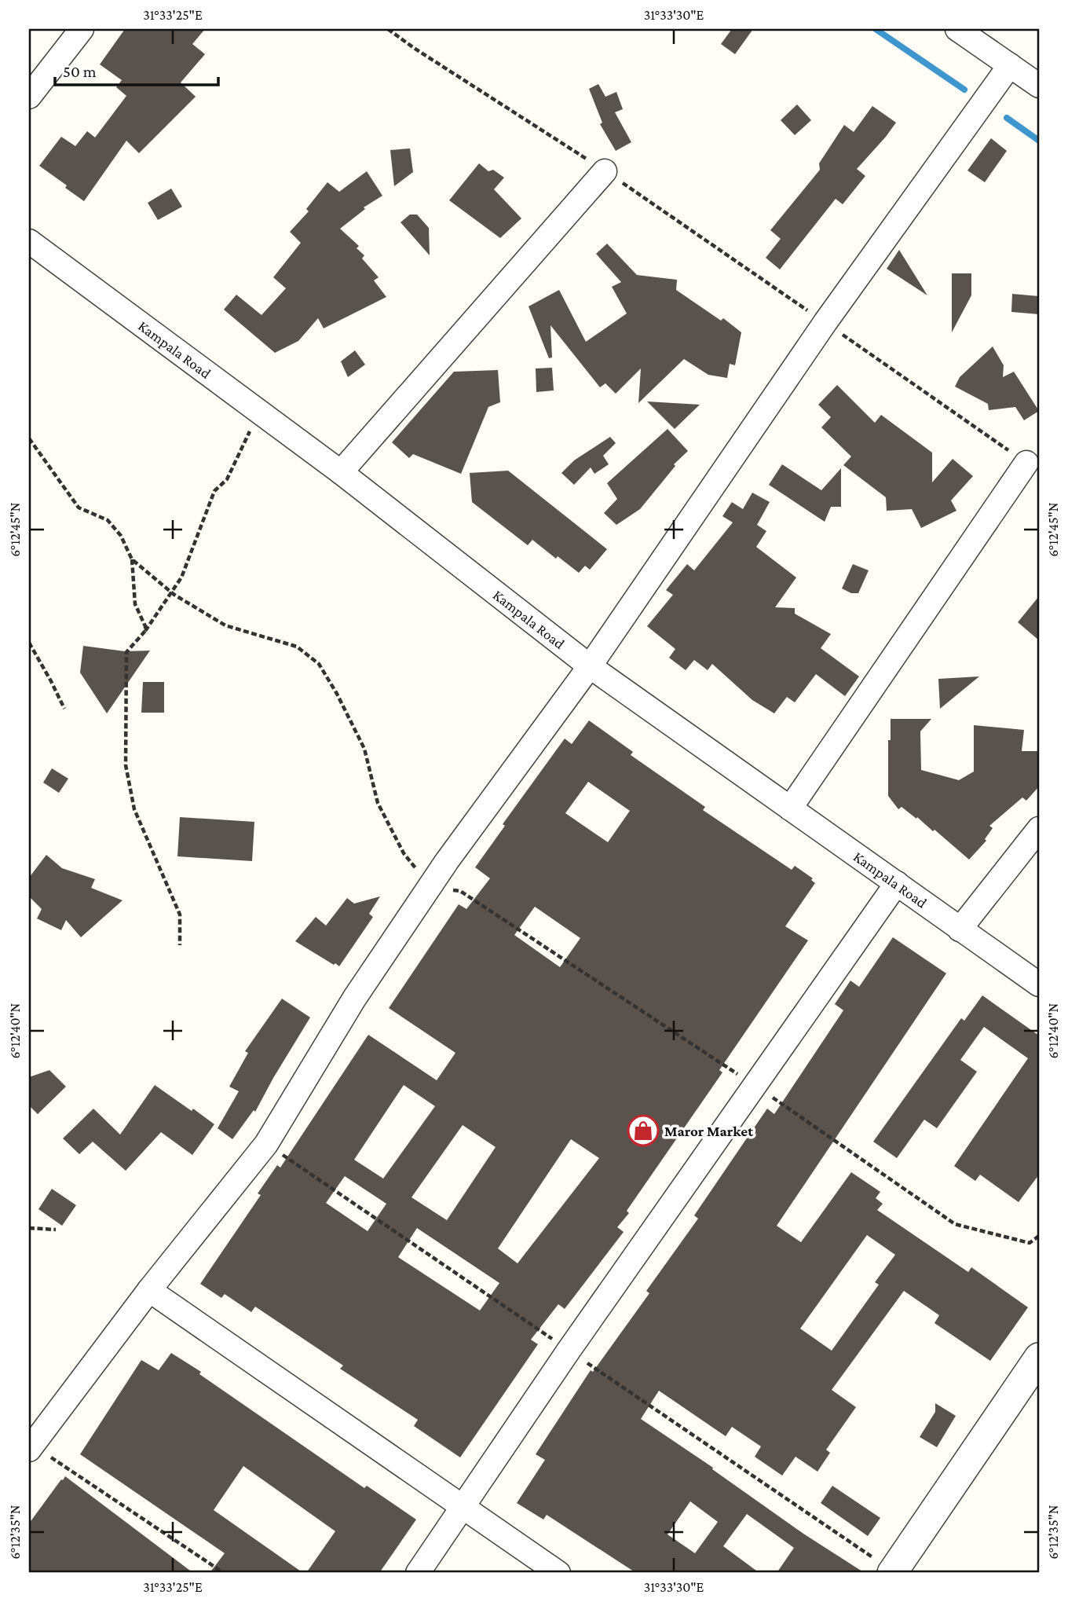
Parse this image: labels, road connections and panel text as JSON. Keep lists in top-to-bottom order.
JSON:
{
  "streets": {
    "street": ["Kampala Road"]
  },
  "places": {
    "shop": ["Maror Market"]
  },
  "scale_bar": "50 m",
  "coordinates": [
    "31°33'25\"E",
    "31°33'30\"E",
    "6°12'45\"N",
    "6°12'40\"N",
    "6°12'35\"N"
  ]
}
